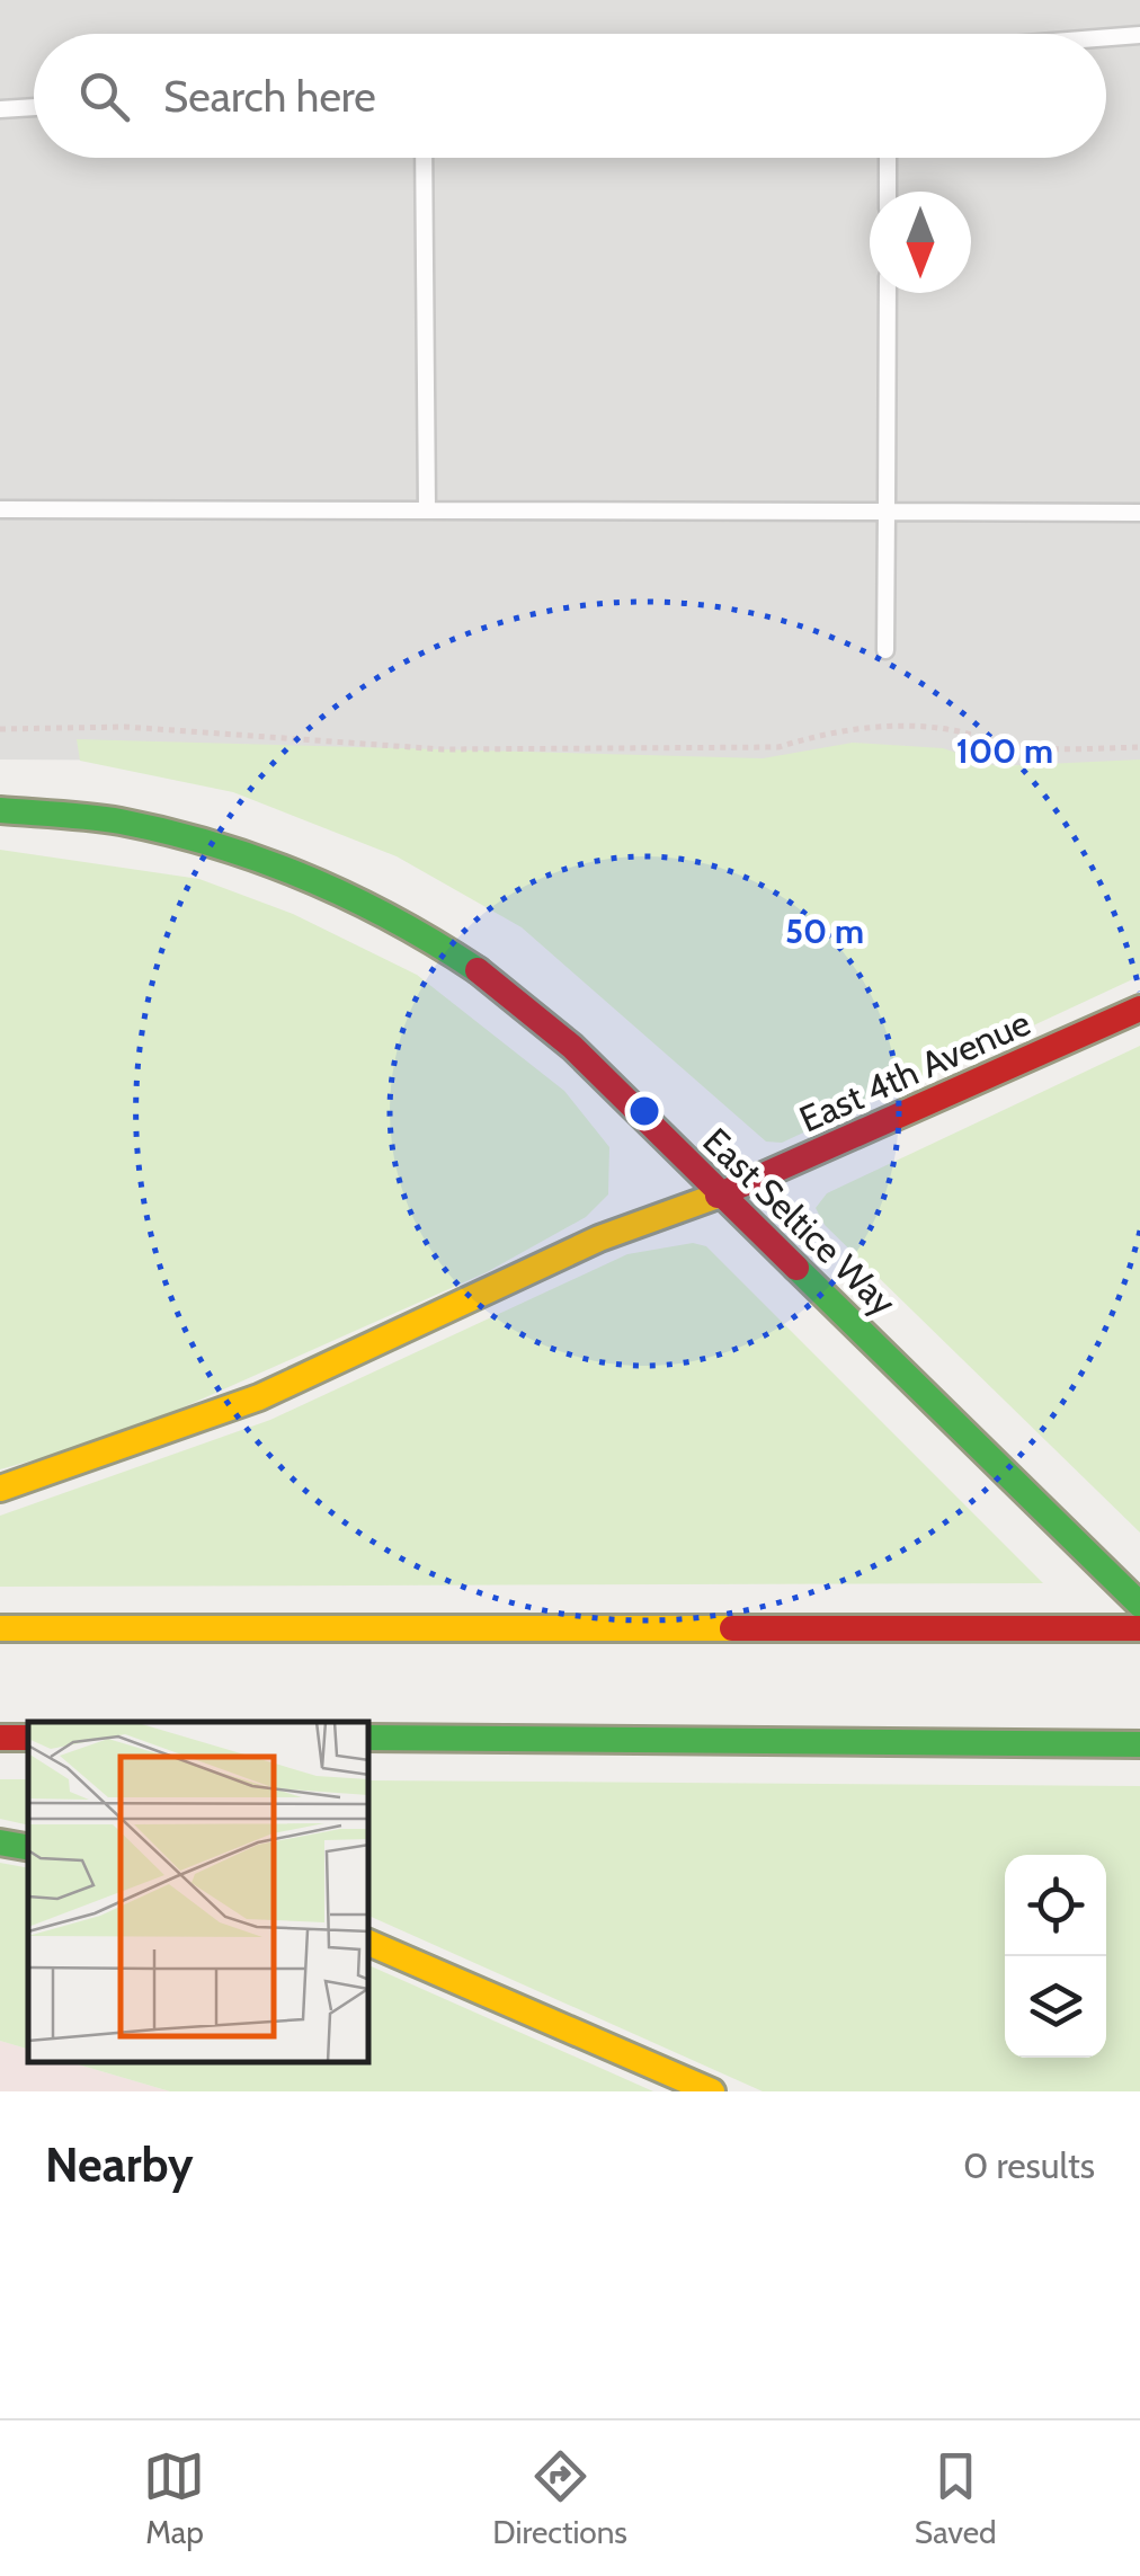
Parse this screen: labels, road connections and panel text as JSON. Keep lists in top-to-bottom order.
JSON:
{
  "streets": {
    "main road": ["East 4th Avenue", "East Seltice Way"]
  },
  "crossings": [
    ["East 4th Avenue", "East Seltice Way"]
  ],
  "north": "bottom",
  "page": {
    "search": "Search here",
    "heading": ["Nearby", "0 results"],
    "nav": ["Map", "Directions", "Saved"]
  },
  "rings": ["100 m", "50 m"]
}
